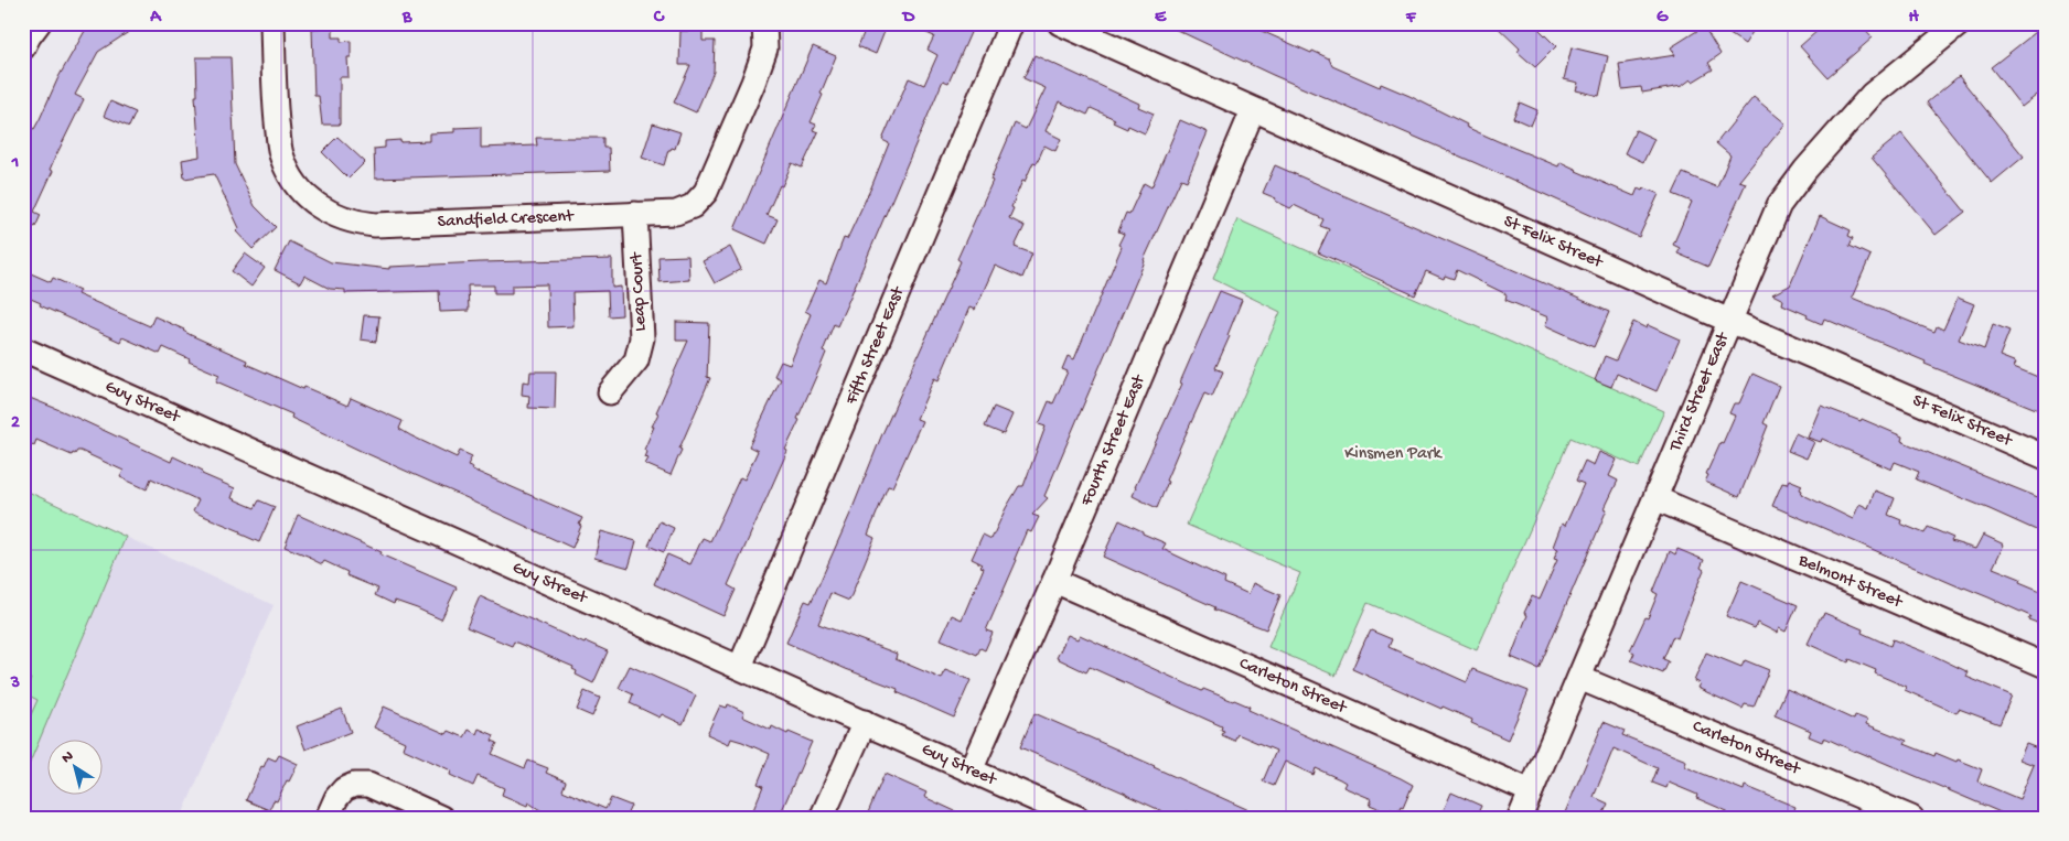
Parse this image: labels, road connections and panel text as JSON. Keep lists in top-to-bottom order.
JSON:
{
  "streets": {
    "street": [
      "Sandfield Crescent",
      "St Felix Street",
      "Leap Court",
      "Fifth Street East",
      "Third Street East",
      "Guy Street",
      "Fourth Street East",
      "Belmont Street",
      "Carleton Street"
    ]
  },
  "crossings": [
    ["Sandfield Crescent", "Leap Court"],
    ["St Felix Street", "Third Street East"],
    ["St Felix Street", "Fourth Street East"],
    ["Fifth Street East", "Guy Street"],
    ["Third Street East", "Belmont Street"],
    ["Third Street East", "Carleton Street"],
    ["Guy Street", "Fourth Street East"],
    ["Fourth Street East", "Carleton Street"]
  ],
  "parks": ["Kinsmen Park"],
  "north": "top left",
  "grid": {
    "columns": [
      "A",
      "B",
      "C",
      "D",
      "E",
      "F",
      "G",
      "H"
    ],
    "rows": ["1", "2", "3"]
  }
}
